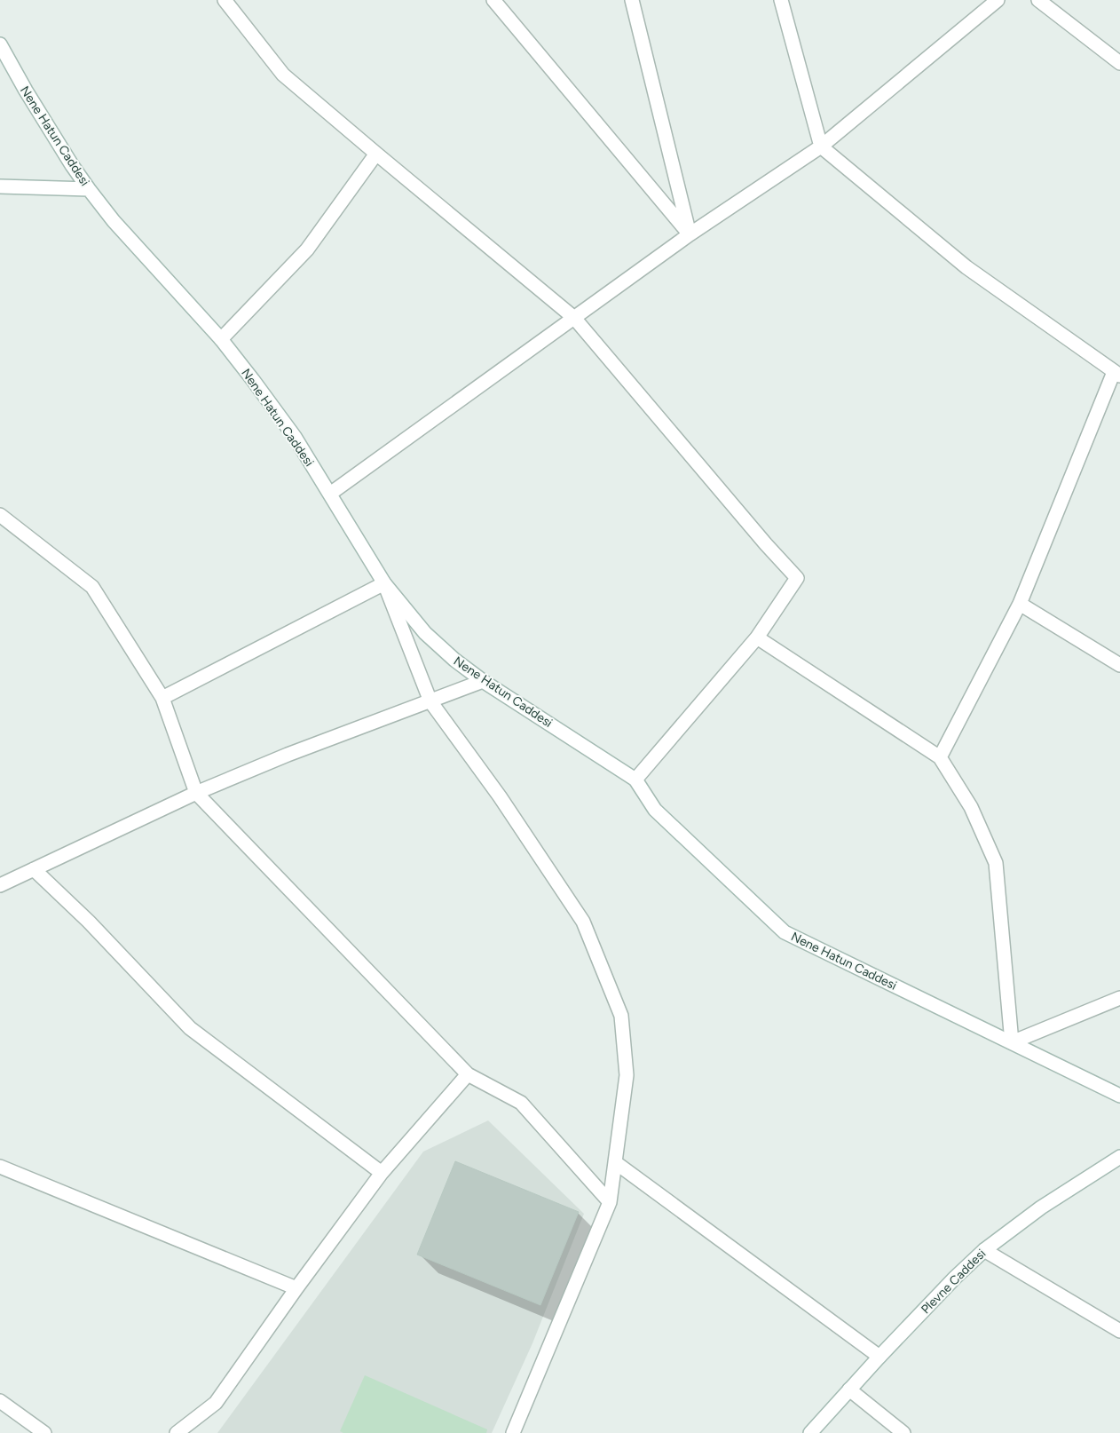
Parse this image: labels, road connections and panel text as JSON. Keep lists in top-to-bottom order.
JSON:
{
  "streets": {
    "street": ["Nene Hatun Caddesi", "Plevne Caddesi"]
  }
}
